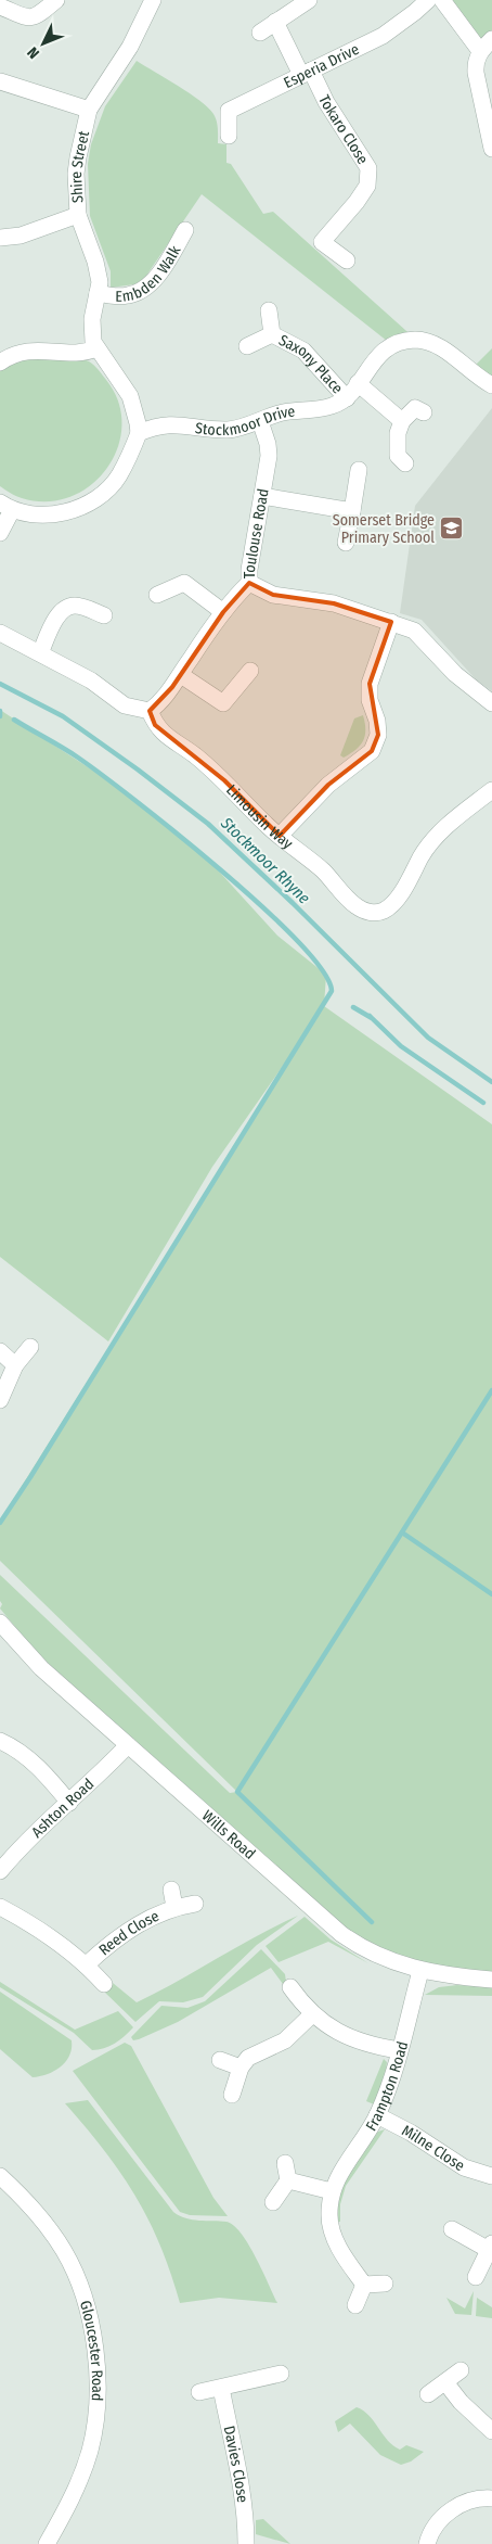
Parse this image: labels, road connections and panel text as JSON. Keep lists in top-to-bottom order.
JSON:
{
  "streets": {
    "street": [
      "Esperia Drive",
      "Tokaro Close",
      "Shire Street",
      "Embden Walk",
      "Saxony Place",
      "Stockmoor Drive",
      "Toulouse Road",
      "Limousin Way",
      "Ashton Road",
      "Wills Road",
      "Reed Close",
      "Frampton Road",
      "Milne Close",
      "Gloucester Road",
      "Davies Close"
    ]
  },
  "crossings": [
    ["Esperia Drive", "Tokaro Close"],
    ["Shire Street", "Embden Walk"],
    ["Shire Street", "Stockmoor Drive"],
    ["Saxony Place", "Stockmoor Drive"],
    ["Stockmoor Drive", "Toulouse Road"],
    ["Toulouse Road", "Limousin Way"],
    ["Ashton Road", "Wills Road"],
    ["Wills Road", "Frampton Road"],
    ["Frampton Road", "Milne Close"]
  ],
  "water": ["Stockmoor Rhyne"],
  "places": {
    "school or university": ["Somerset Bridge Primary School"]
  },
  "north": "bottom left"
}
